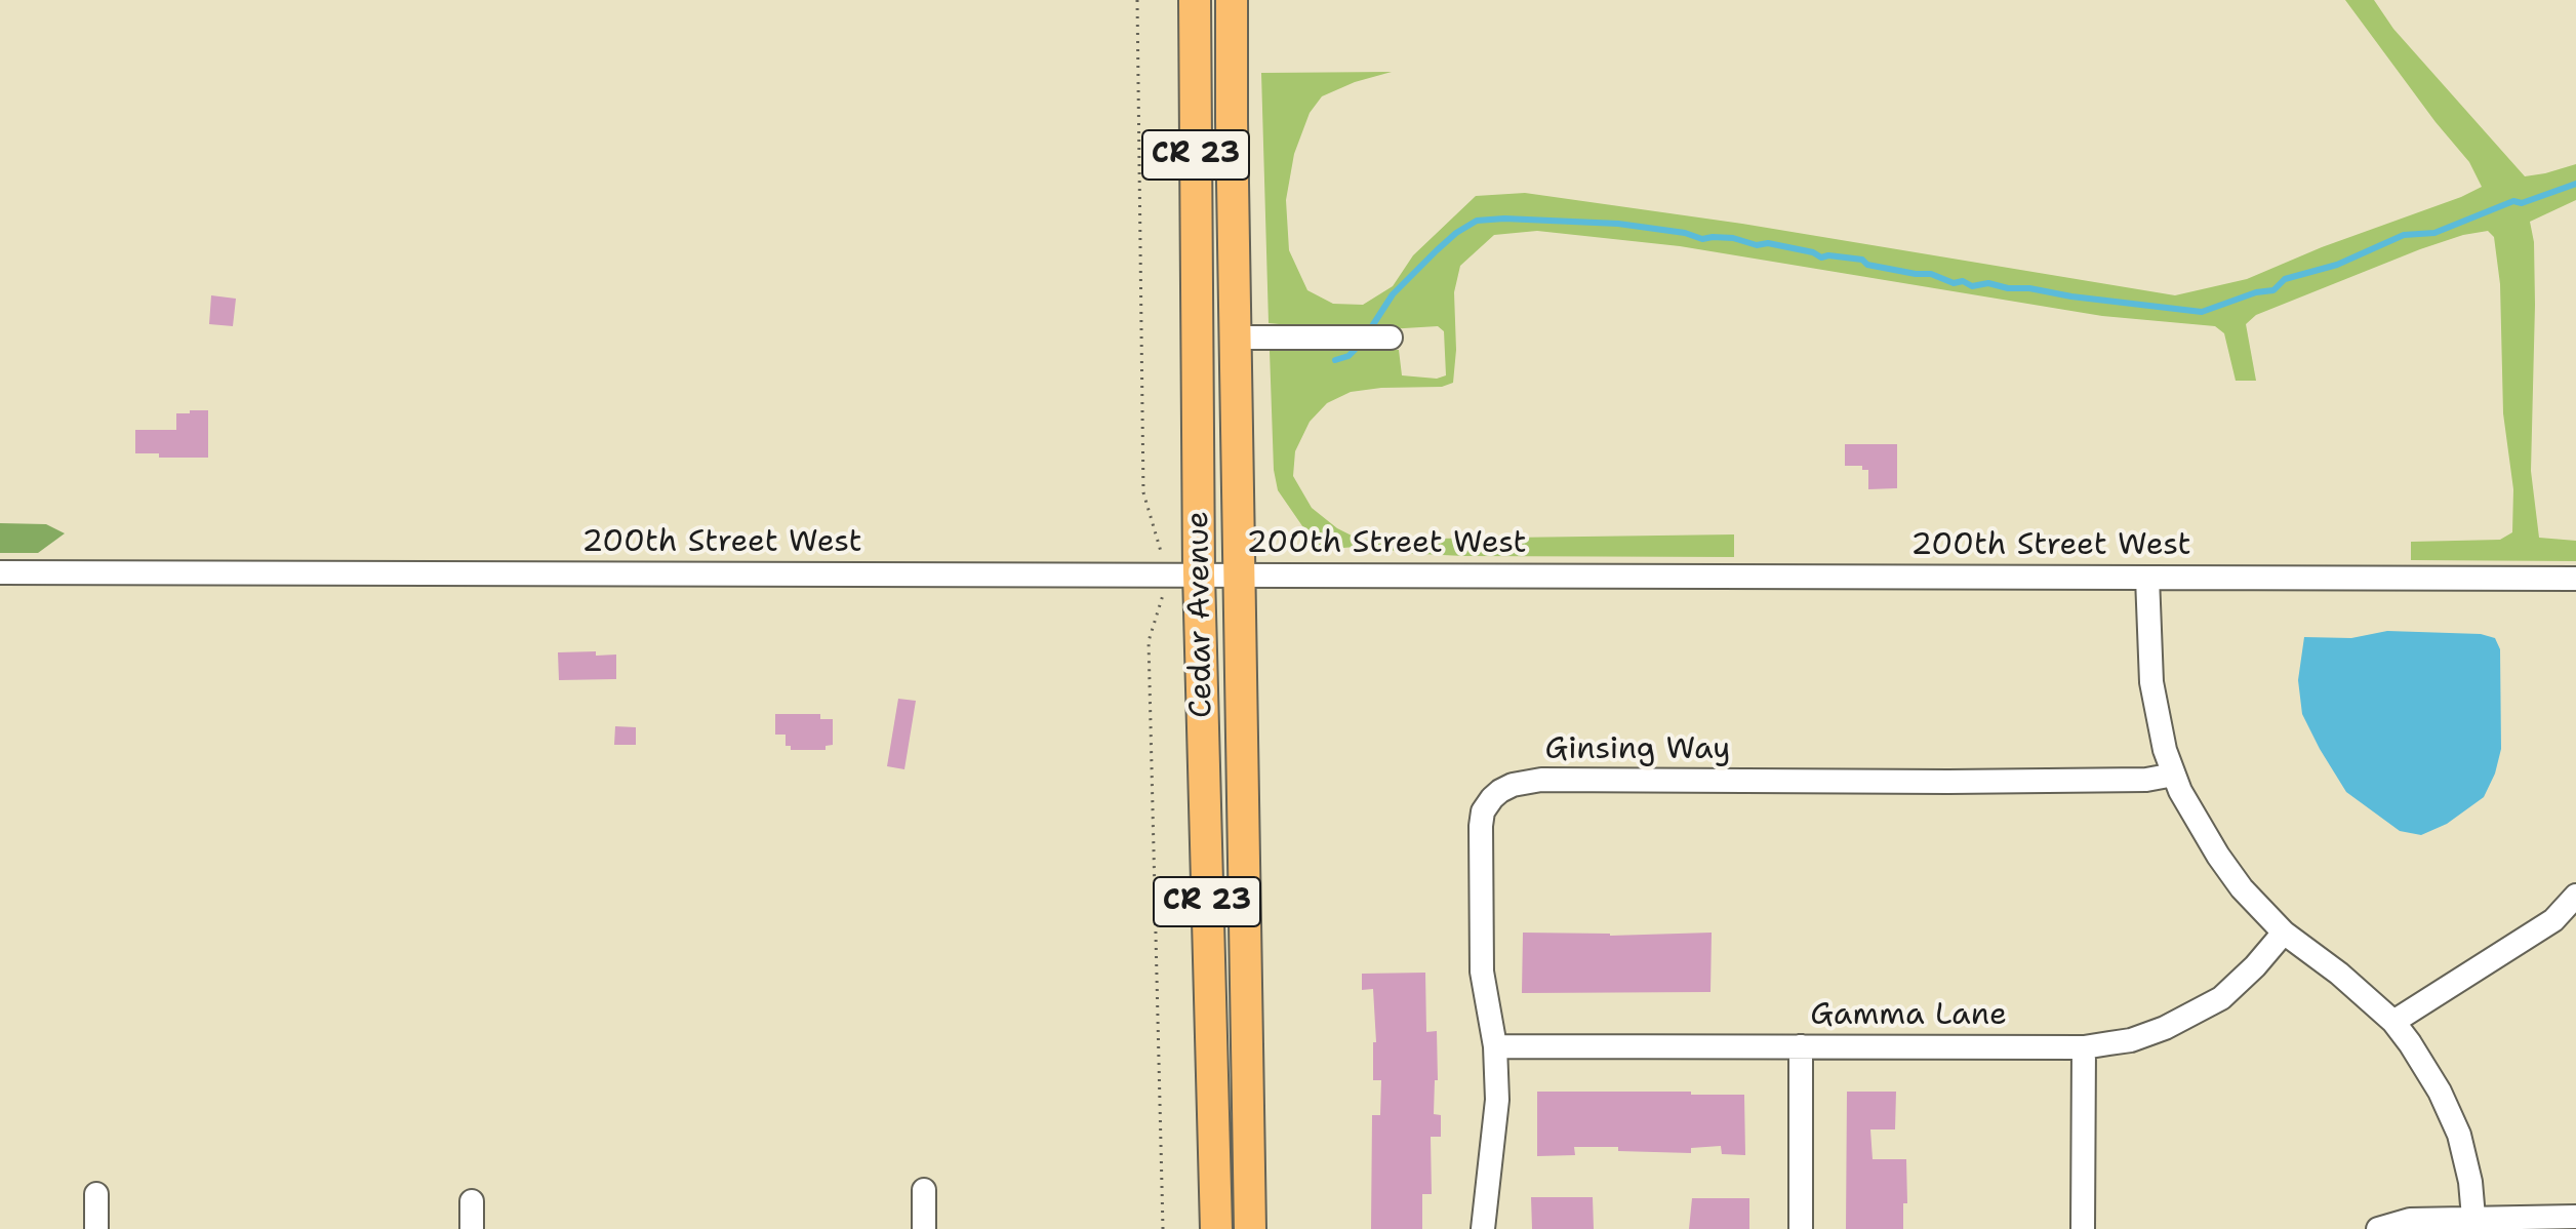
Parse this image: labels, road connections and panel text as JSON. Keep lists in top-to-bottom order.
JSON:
{
  "streets": {
    "main road": ["CR 23", "Cedar Avenue"],
    "street": ["200th Street West", "Ginsing Way", "Gamma Lane"]
  },
  "crossings": [
    ["200th Street West", "Cedar Avenue"],
    ["Ginsing Way", "Gamma Lane"]
  ]
}
